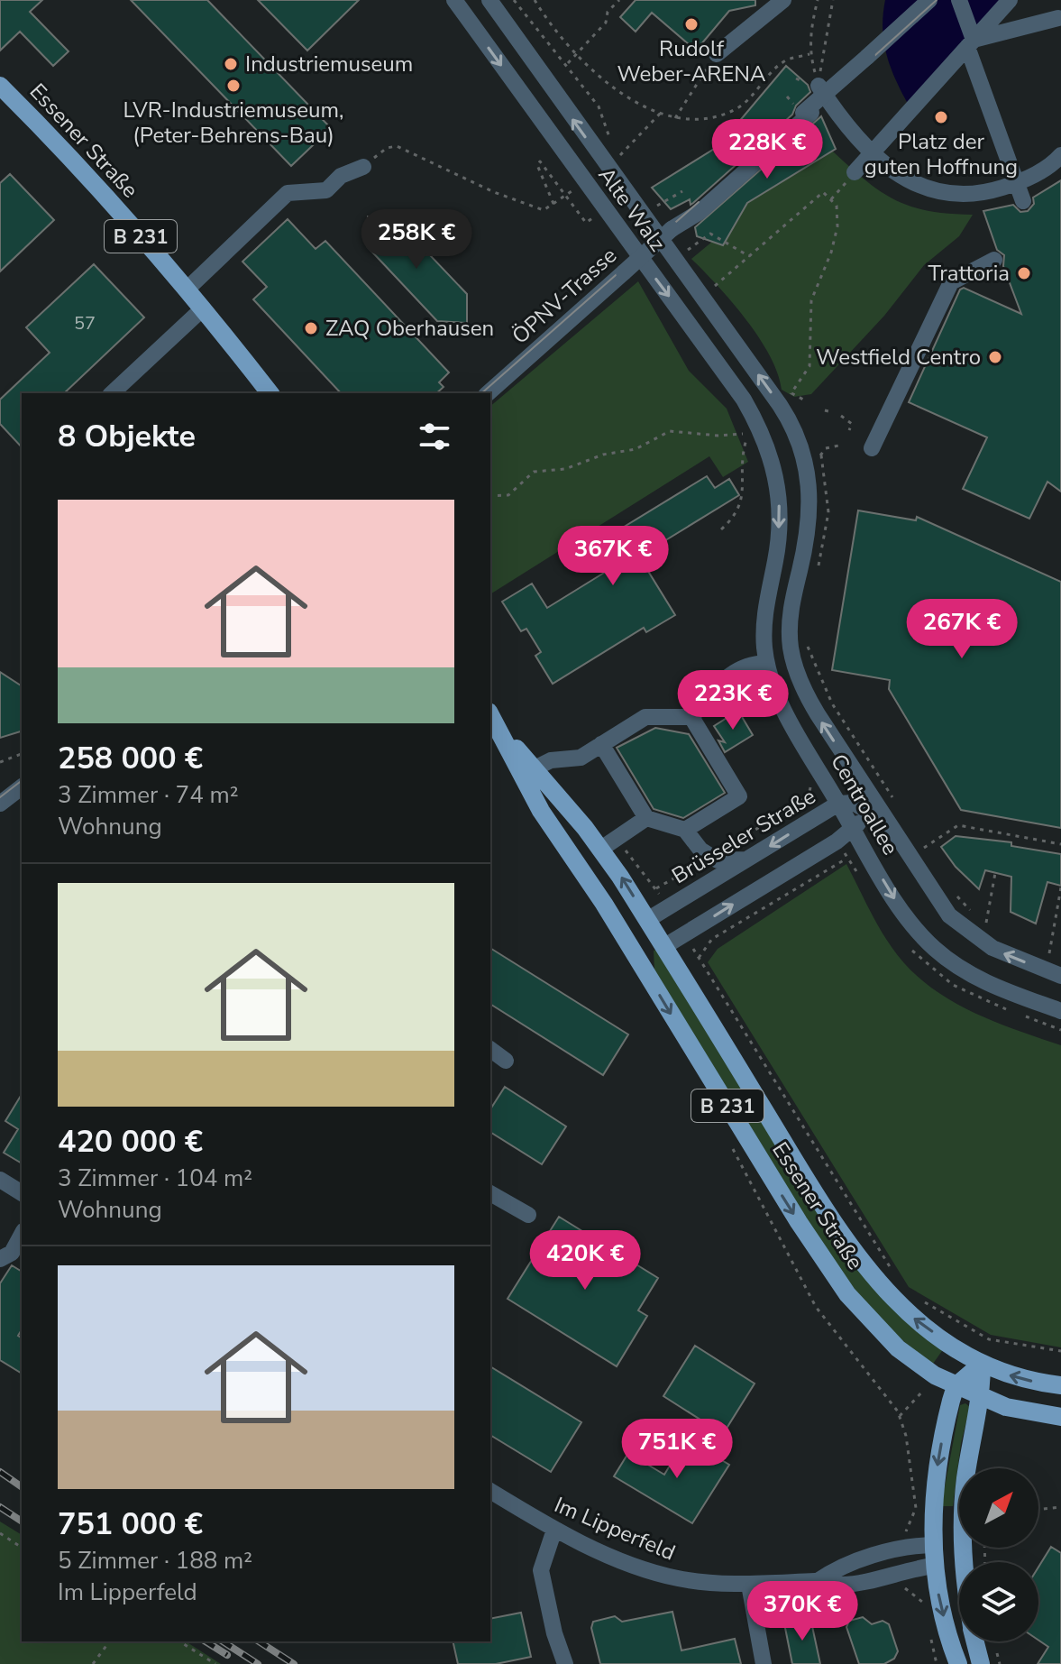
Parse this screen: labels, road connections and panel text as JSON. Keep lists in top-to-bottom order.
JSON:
{
  "streets": {
    "main road": ["Essener Straße", "B 231"],
    "street": [
      "Alte Walz",
      "ÖPNV-Trasse",
      "Centroallee",
      "Brüsseler Straße",
      "Im Lipperfeld"
    ]
  },
  "crossings": [
    ["Essener Straße", "Brüsseler Straße"],
    ["Alte Walz", "Centroallee"],
    ["Centroallee", "Brüsseler Straße"]
  ],
  "places": [
    "Rudolf Weber-ARENA",
    "Industriemuseum",
    "LVR-Industriemuseum, (Peter-Behrens-Bau)",
    "Platz der guten Hoffnung",
    "Trattoria",
    "ZAQ Oberhausen",
    "Westfield Centro"
  ],
  "house_numbers": ["57"],
  "north": "top right",
  "page": {
    "price": [
      "228K €",
      "258K €",
      "367K €",
      "267K €",
      "223K €",
      "420K €",
      "751K €",
      "370K €"
    ],
    "heading": "8 Objekte",
    "list": [
      {
        "name": "258 000 €",
        "note": "3 Zimmer · 74 m² · Wohnung"
      },
      {
        "name": "420 000 €",
        "note": "3 Zimmer · 104 m² · Wohnung"
      },
      {
        "name": "751 000 €",
        "note": "5 Zimmer · 188 m² · Im Lipperfeld"
      }
    ]
  }
}
